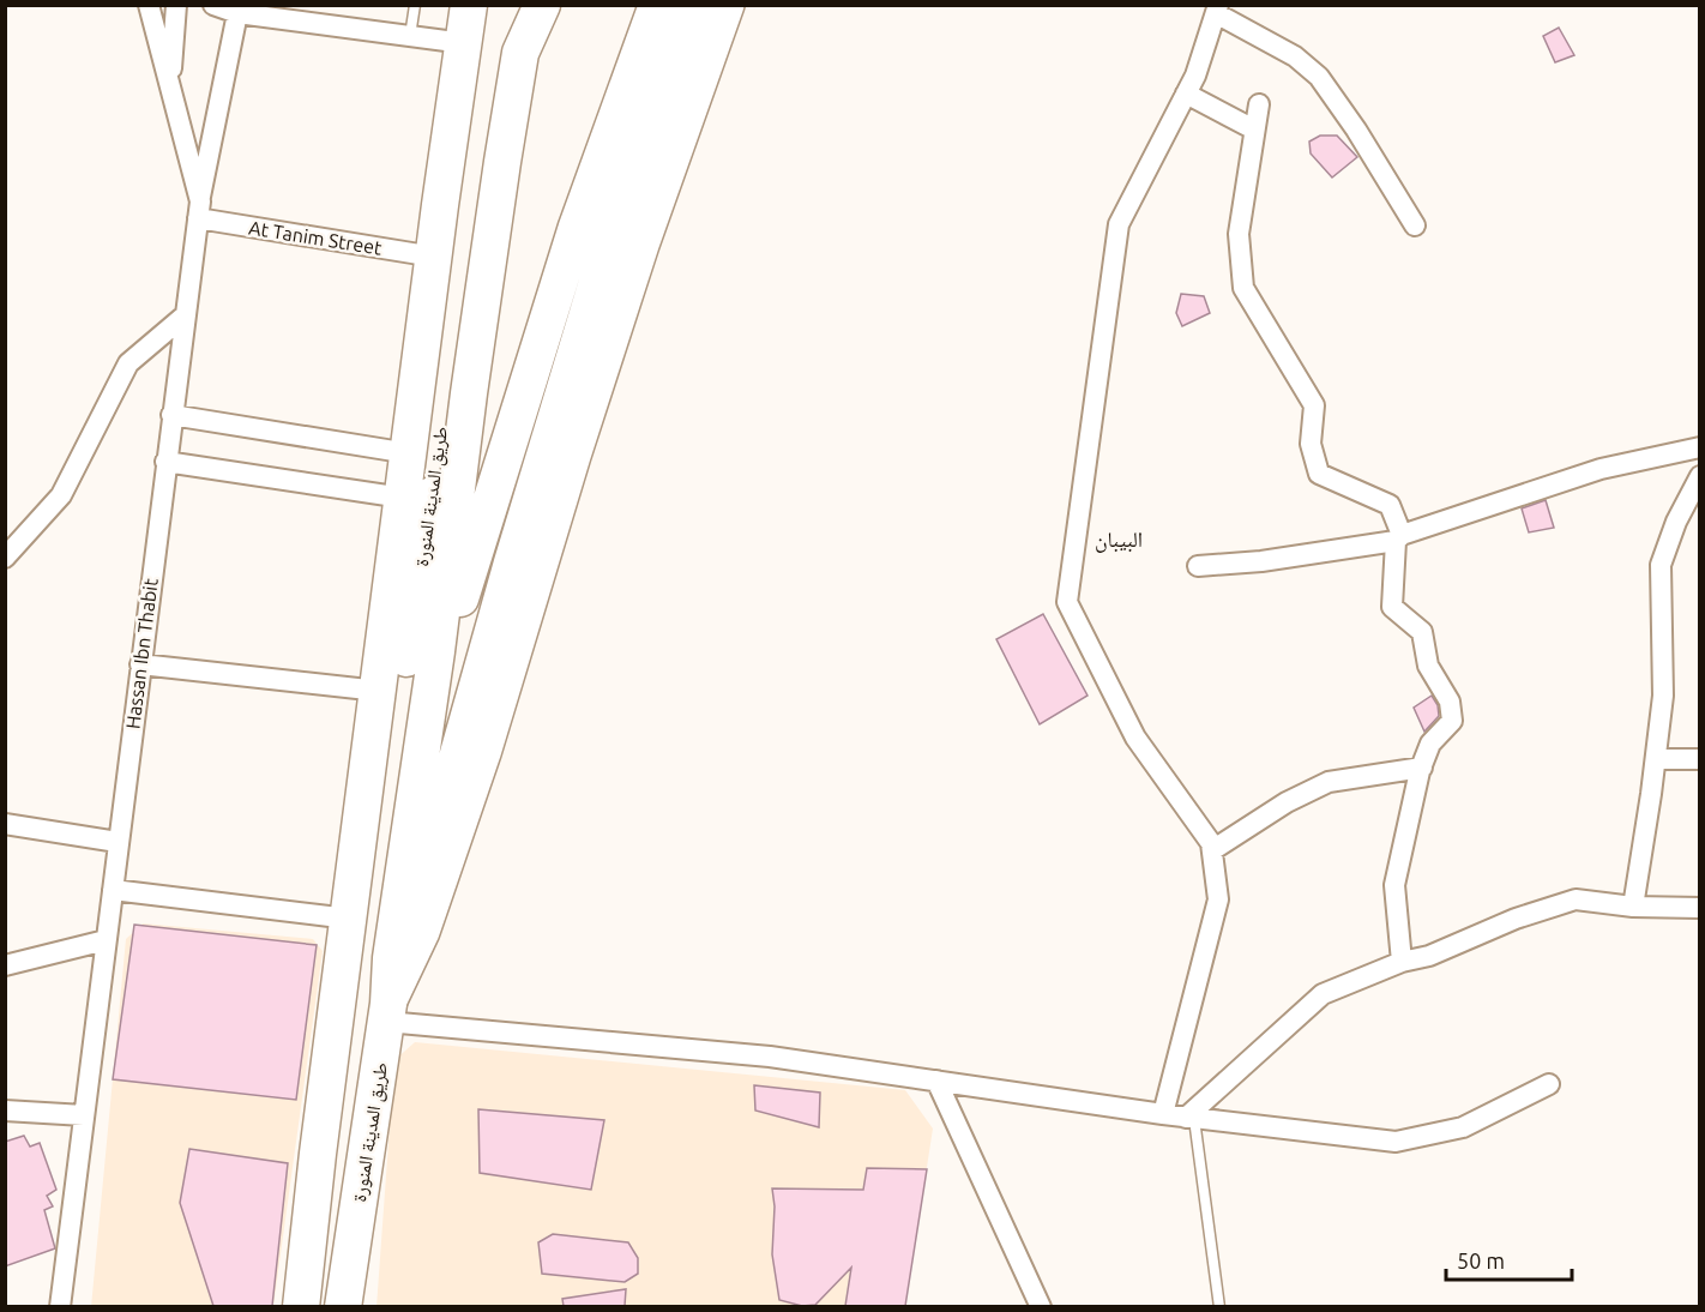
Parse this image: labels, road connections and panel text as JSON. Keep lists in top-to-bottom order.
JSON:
{
  "streets": {
    "highway": ["طريق المدينة المنورة"],
    "street": ["At Tanim Street", "Hassan Ibn Thabit"]
  },
  "crossings": [
    ["At Tanim Street", "طريق المدينة المنورة"],
    ["At Tanim Street", "Hassan Ibn Thabit"]
  ],
  "districts": ["البيبان"],
  "scale_bar": "50 m"
}
